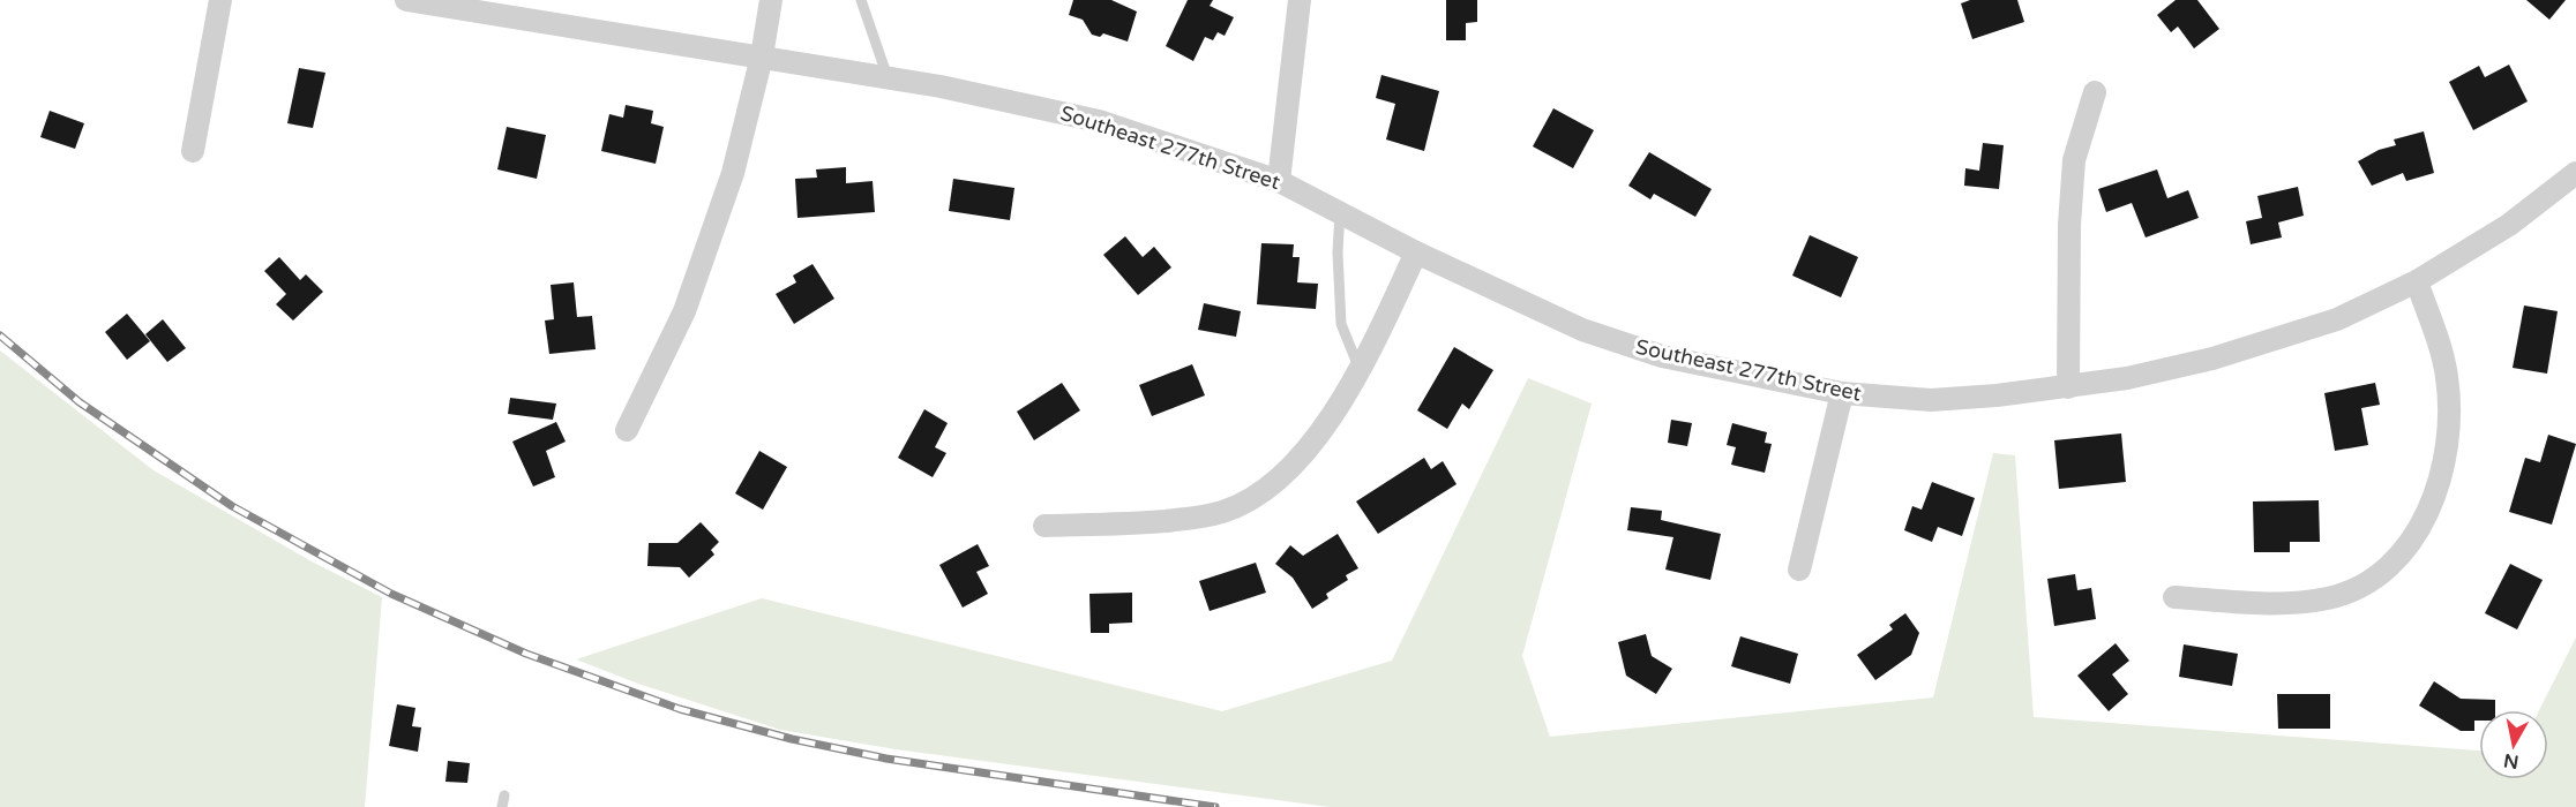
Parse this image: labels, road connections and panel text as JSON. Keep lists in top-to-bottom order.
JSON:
{
  "streets": {
    "street": ["Southeast 277th Street"]
  },
  "north": "bottom"
}
